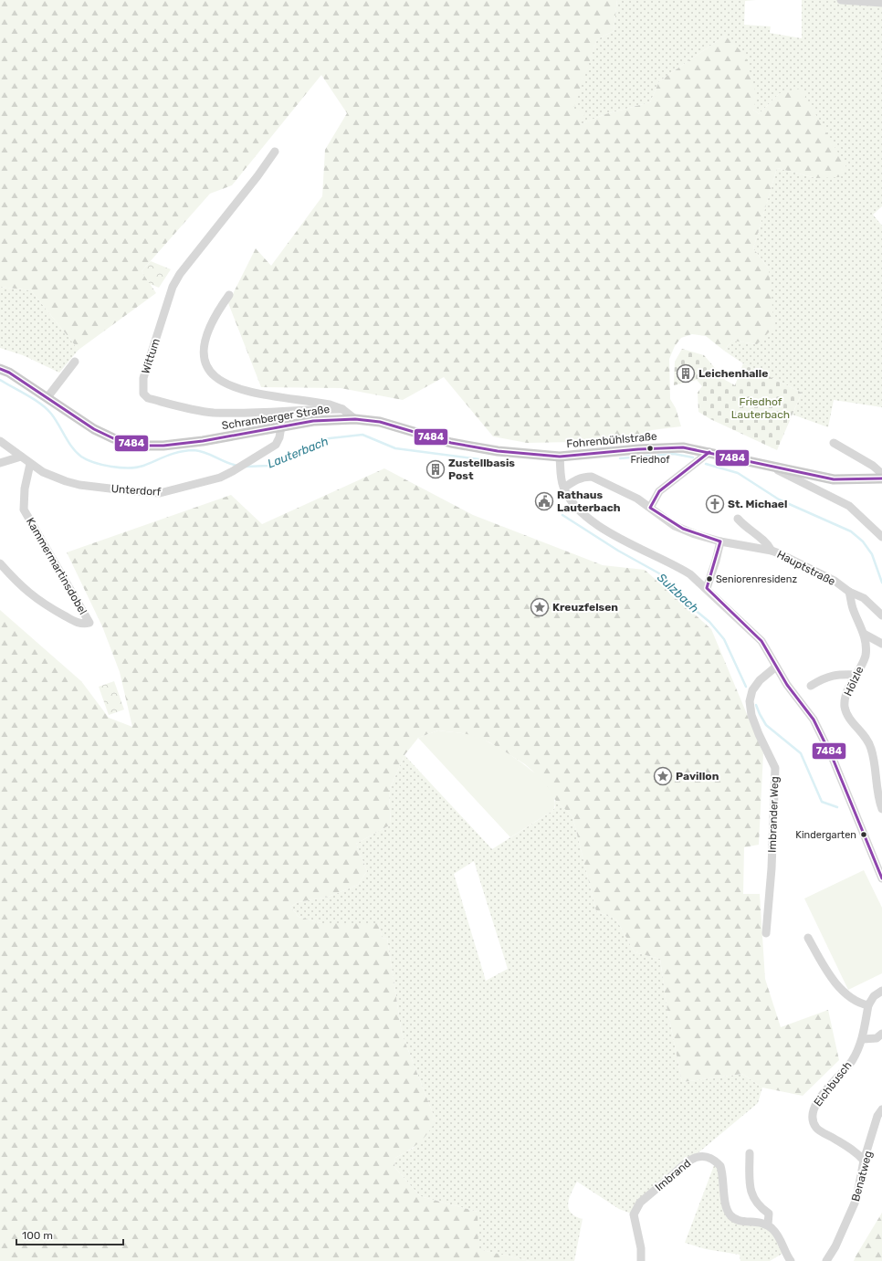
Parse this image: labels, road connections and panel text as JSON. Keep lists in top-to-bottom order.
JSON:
{
  "streets": {
    "main road": ["Schramberger Straße", "Fohrenbühlstraße"],
    "street": [
      "Wittum",
      "Unterdorf",
      "Kammermartinsdobel",
      "Hauptstraße",
      "Hölzle",
      "Imbrander Weg",
      "Eichbusch",
      "Imbrand",
      "Benatweg"
    ]
  },
  "crossings": [
    ["Schramberger Straße", "Fohrenbühlstraße"],
    ["Schramberger Straße", "Unterdorf"],
    ["Unterdorf", "Kammermartinsdobel"],
    ["Hauptstraße", "Hölzle"],
    ["Eichbusch", "Benatweg"]
  ],
  "water": ["Lauterbach", "Sulzbach"],
  "parks": ["Friedhof Lauterbach"],
  "places": {
    "building": ["Leichenhalle", "Zustellbasis Post"],
    "other": ["Friedhof", "Seniorenresidenz", "Kindergarten"],
    "public building": ["Rathaus Lauterbach"],
    "church": ["St. Michael"],
    "place": ["Kreuzfelsen", "Pavillon"]
  },
  "lines": ["transit line 7484"],
  "scale_bar": "100 m"
}
